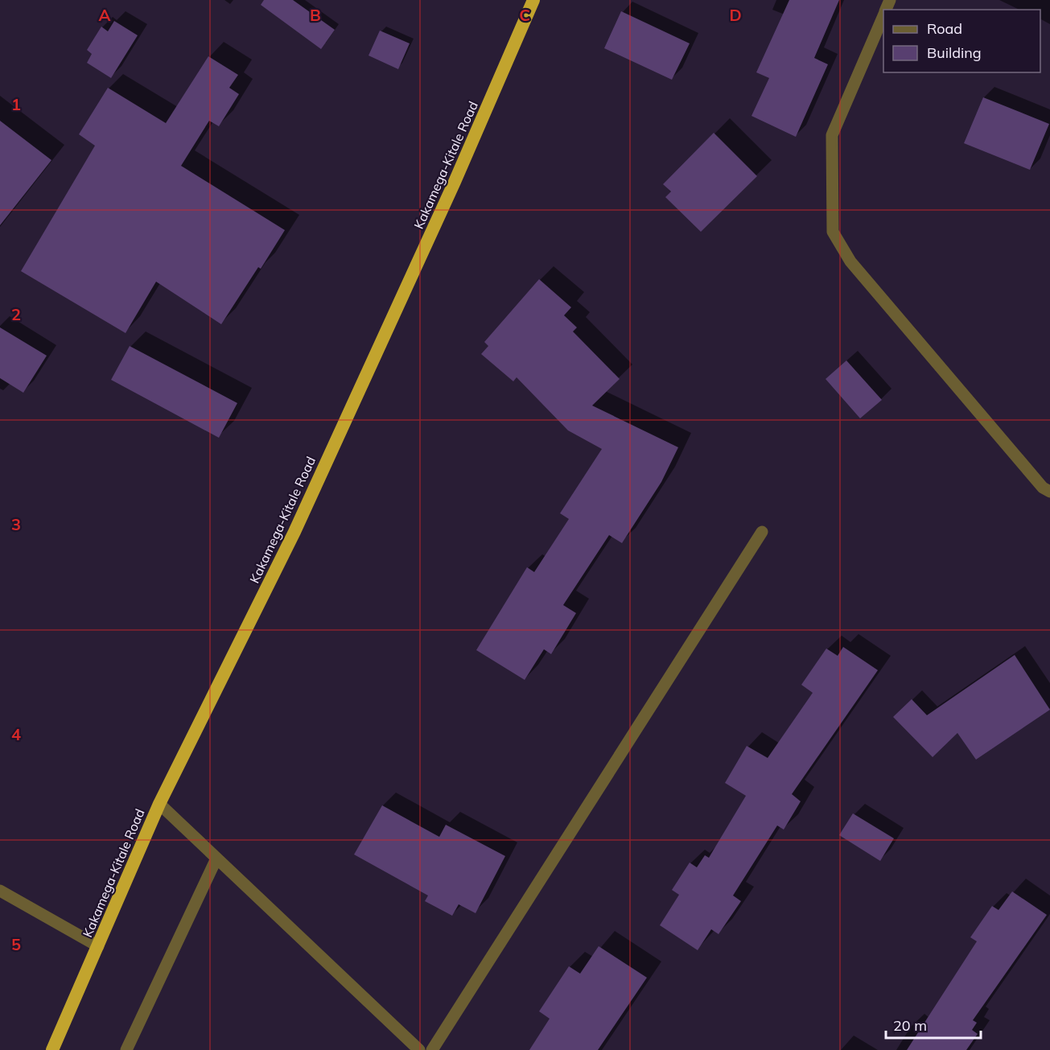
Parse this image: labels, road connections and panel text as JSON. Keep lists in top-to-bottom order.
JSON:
{
  "streets": {
    "highway": ["Kakamega-Kitale Road"]
  },
  "legend": ["Road", "Building"],
  "scale_bar": "20 m",
  "grid": {
    "columns": [
      "A",
      "B",
      "C",
      "D"
    ],
    "rows": [
      "1",
      "2",
      "3",
      "4",
      "5"
    ]
  }
}
